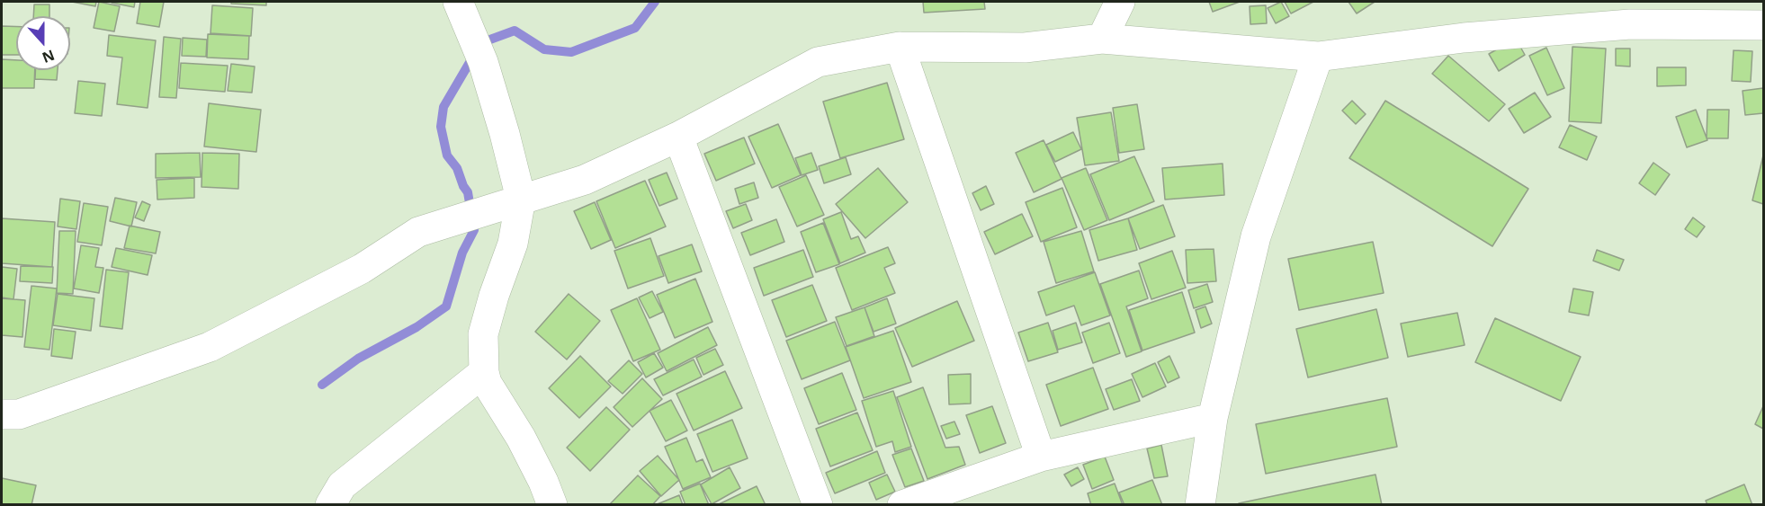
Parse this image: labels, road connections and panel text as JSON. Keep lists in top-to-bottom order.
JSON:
{
  "north": "bottom"
}
